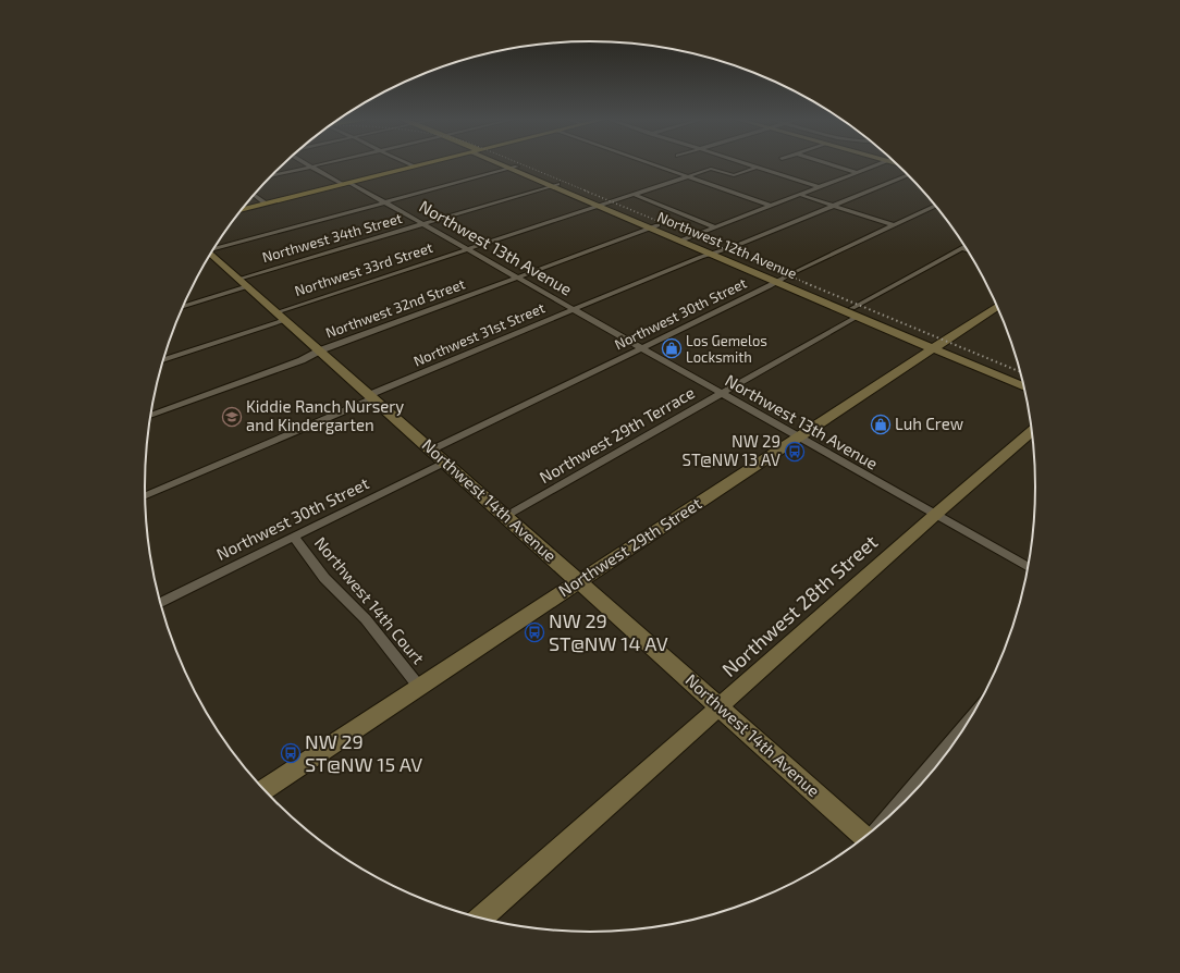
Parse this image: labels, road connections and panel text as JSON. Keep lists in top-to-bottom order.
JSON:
{
  "streets": {
    "street": [
      "Northwest 34th Street",
      "Northwest 12th Avenue",
      "Northwest 13th Avenue",
      "Northwest 33rd Street",
      "Northwest 32nd Street",
      "Northwest 30th Street",
      "Northwest 31st Street",
      "Northwest 29th Terrace",
      "Northwest 14th Avenue",
      "Northwest 29th Street",
      "Northwest 14th Court",
      "Northwest 28th Street"
    ]
  },
  "crossings": [
    ["Northwest 34th Street", "Northwest 12th Avenue"],
    ["Northwest 34th Street", "Northwest 13th Avenue"],
    ["Northwest 34th Street", "Northwest 14th Avenue"],
    ["Northwest 12th Avenue", "Northwest 33rd Street"],
    ["Northwest 12th Avenue", "Northwest 32nd Street"],
    ["Northwest 12th Avenue", "Northwest 30th Street"],
    ["Northwest 12th Avenue", "Northwest 31st Street"],
    ["Northwest 12th Avenue", "Northwest 29th Terrace"],
    ["Northwest 12th Avenue", "Northwest 29th Street"],
    ["Northwest 13th Avenue", "Northwest 33rd Street"],
    ["Northwest 13th Avenue", "Northwest 32nd Street"],
    ["Northwest 13th Avenue", "Northwest 30th Street"],
    ["Northwest 13th Avenue", "Northwest 31st Street"],
    ["Northwest 13th Avenue", "Northwest 29th Terrace"],
    ["Northwest 13th Avenue", "Northwest 29th Street"],
    ["Northwest 13th Avenue", "Northwest 28th Street"],
    ["Northwest 33rd Street", "Northwest 14th Avenue"],
    ["Northwest 32nd Street", "Northwest 14th Avenue"],
    ["Northwest 30th Street", "Northwest 14th Avenue"],
    ["Northwest 30th Street", "Northwest 14th Court"],
    ["Northwest 31st Street", "Northwest 14th Avenue"],
    ["Northwest 29th Terrace", "Northwest 14th Avenue"],
    ["Northwest 14th Avenue", "Northwest 29th Street"],
    ["Northwest 14th Avenue", "Northwest 28th Street"],
    ["Northwest 29th Street", "Northwest 14th Court"]
  ],
  "places": {
    "shop": ["Los Gemelos Locksmith", "Luh Crew"],
    "school or university": ["Kiddie Ranch Nursery and Kindergarten"],
    "bus stop": ["NW 29 ST@NW 13 AV", "NW 29 ST@NW 14 AV", "NW 29 ST@NW 15 AV"]
  }
}
